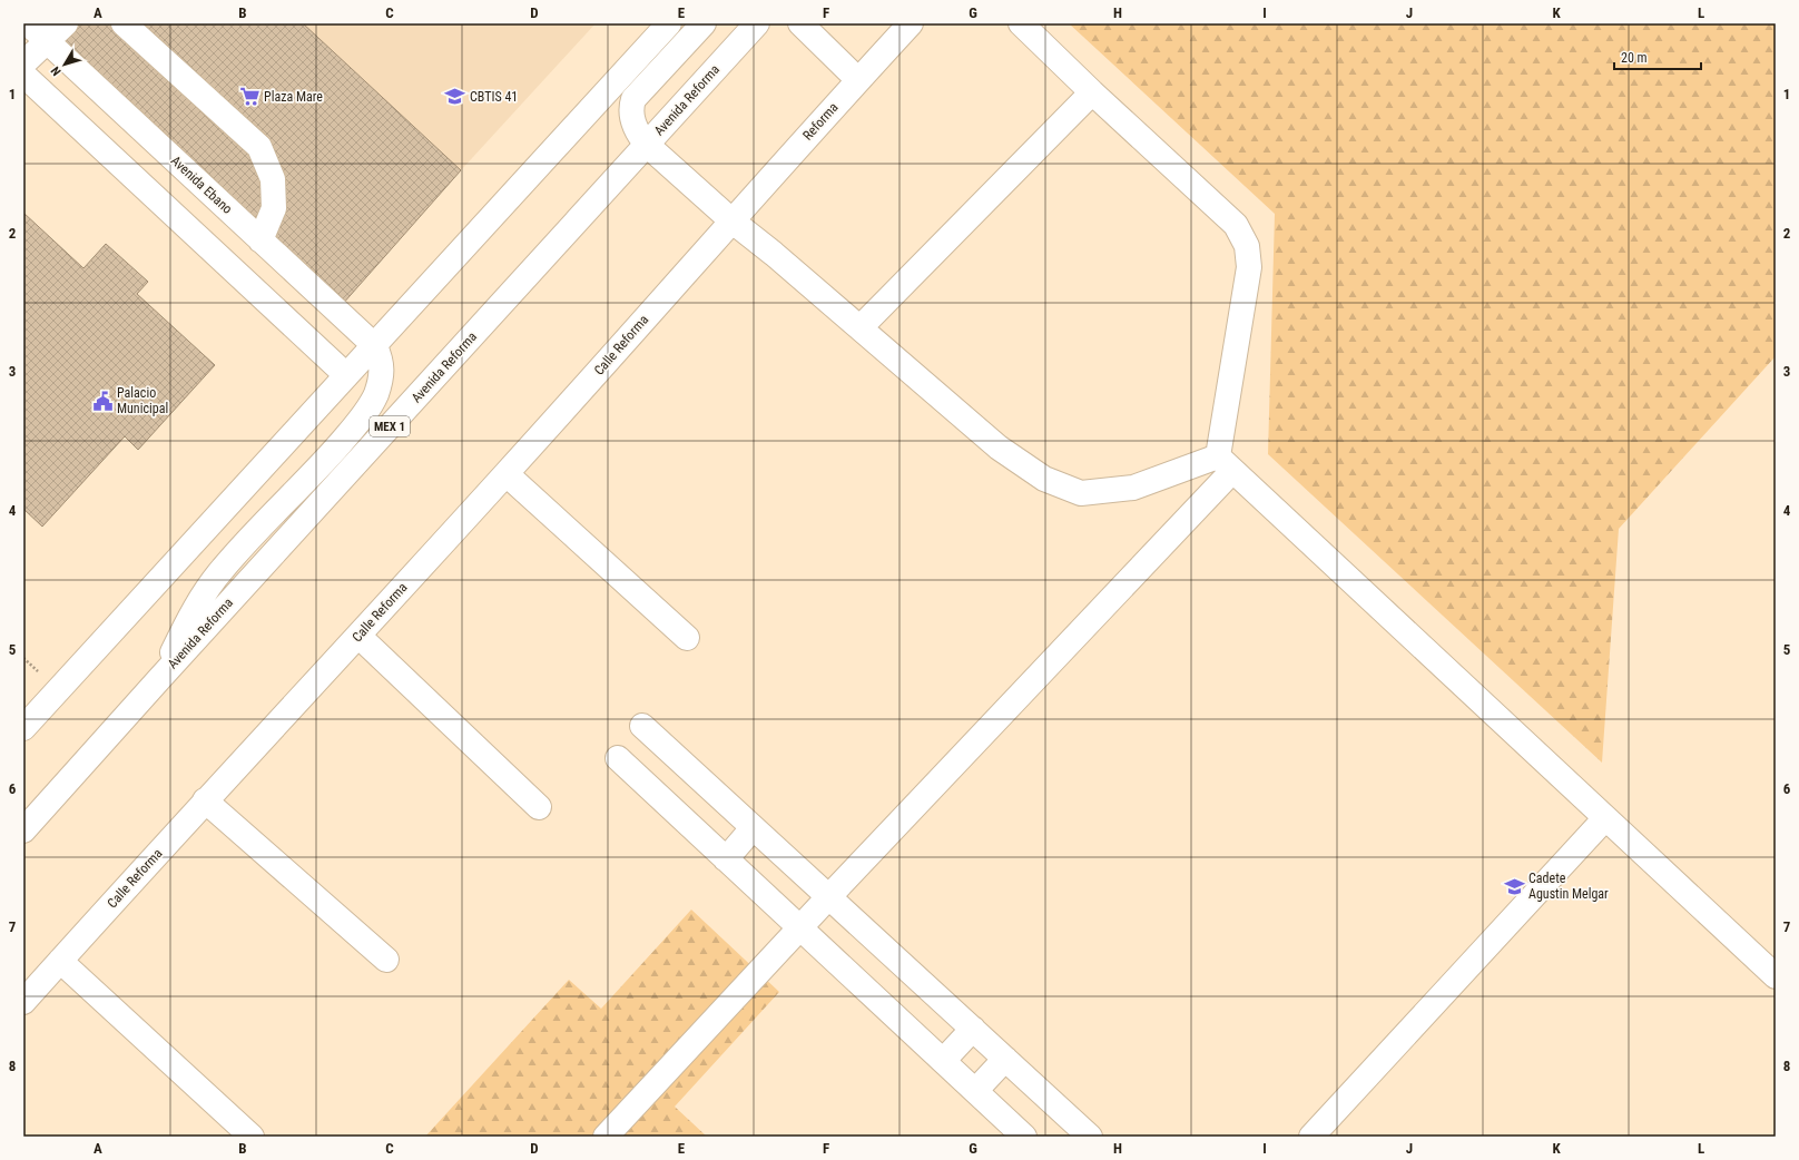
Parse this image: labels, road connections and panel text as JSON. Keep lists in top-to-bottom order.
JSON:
{
  "streets": {
    "main road": [
      "Avenida Reforma",
      "Reforma",
      "Avenida Ebano",
      "Calle Reforma",
      "MEX 1"
    ]
  },
  "crossings": [
    ["Reforma", "Calle Reforma"]
  ],
  "places": {
    "supermarket": ["Plaza Mare"],
    "school or university": ["CBTIS 41", "Cadete Agustin Melgar"],
    "public building": ["Palacio Municipal"]
  },
  "scale_bar": "20 m",
  "north": "bottom left",
  "grid": {
    "columns": [
      "A",
      "B",
      "C",
      "D",
      "E",
      "F",
      "G",
      "H",
      "I",
      "J",
      "K",
      "L"
    ],
    "rows": [
      "1",
      "2",
      "3",
      "4",
      "5",
      "6",
      "7",
      "8"
    ]
  }
}
